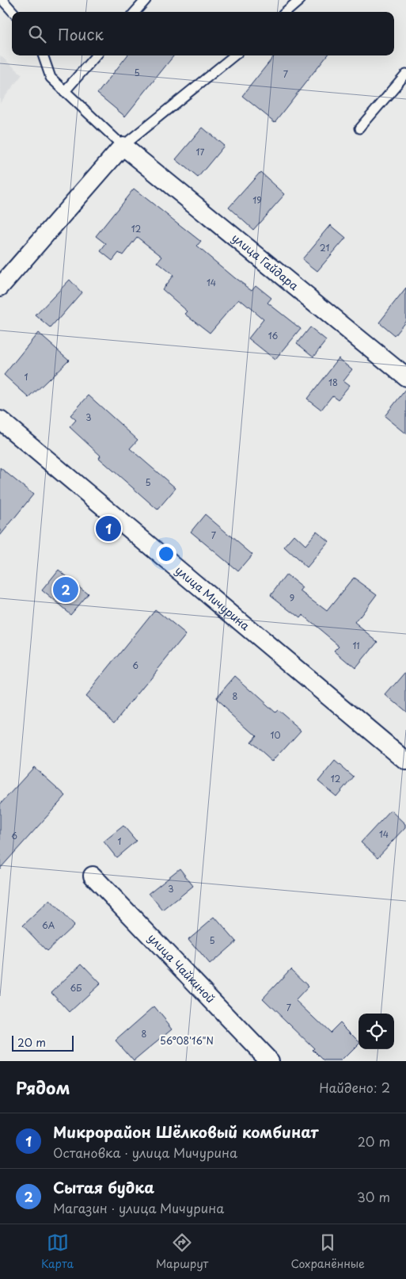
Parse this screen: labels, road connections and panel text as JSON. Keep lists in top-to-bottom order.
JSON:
{
  "streets": {
    "street": ["улица Гайдара", "улица Мичурина", "улица Чайкиной"]
  },
  "house_numbers": [
    "5",
    "7",
    "17",
    "19",
    "12",
    "21",
    "14",
    "16",
    "1",
    "18",
    "3",
    "5",
    "7",
    "9",
    "11",
    "6",
    "8",
    "10",
    "12",
    "14",
    "6",
    "1",
    "3",
    "6А",
    "5",
    "6Б",
    "7",
    "8"
  ],
  "scale_bar": "20 m",
  "page": {
    "search": "Поиск",
    "pins": ["1", "2"],
    "scale": "20 m",
    "heading": ["Рядом", "Найдено: 2"],
    "list": [
      {
        "mark": "1",
        "name": "Микрорайон Шёлковый комбинат",
        "note": "Остановка · улица Мичурина",
        "value": "20 m"
      },
      {
        "mark": "2",
        "name": "Сытая будка",
        "note": "Магазин · улица Мичурина",
        "value": "30 m"
      }
    ],
    "nav": ["Карта", "Маршрут", "Сохранённые"]
  },
  "coordinates": ["56°08'16\"N"]
}
